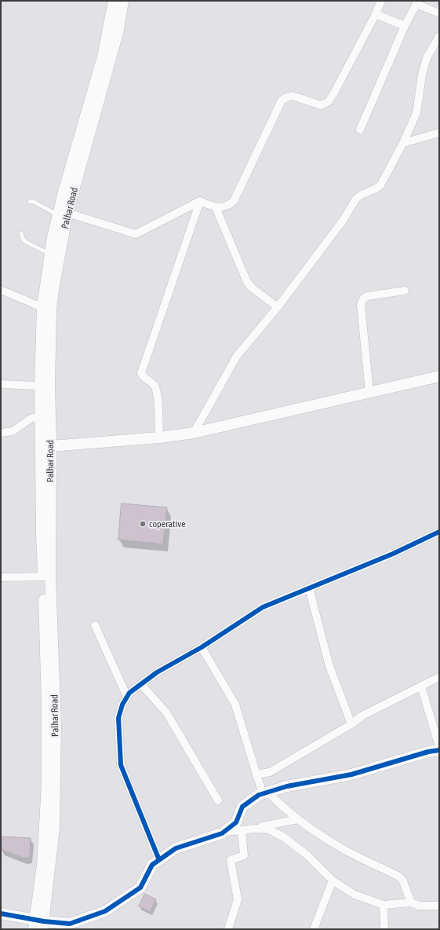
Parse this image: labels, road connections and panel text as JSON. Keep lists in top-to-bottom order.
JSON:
{
  "streets": {
    "main road": ["Palhar Road"]
  },
  "places": ["coperative"]
}
